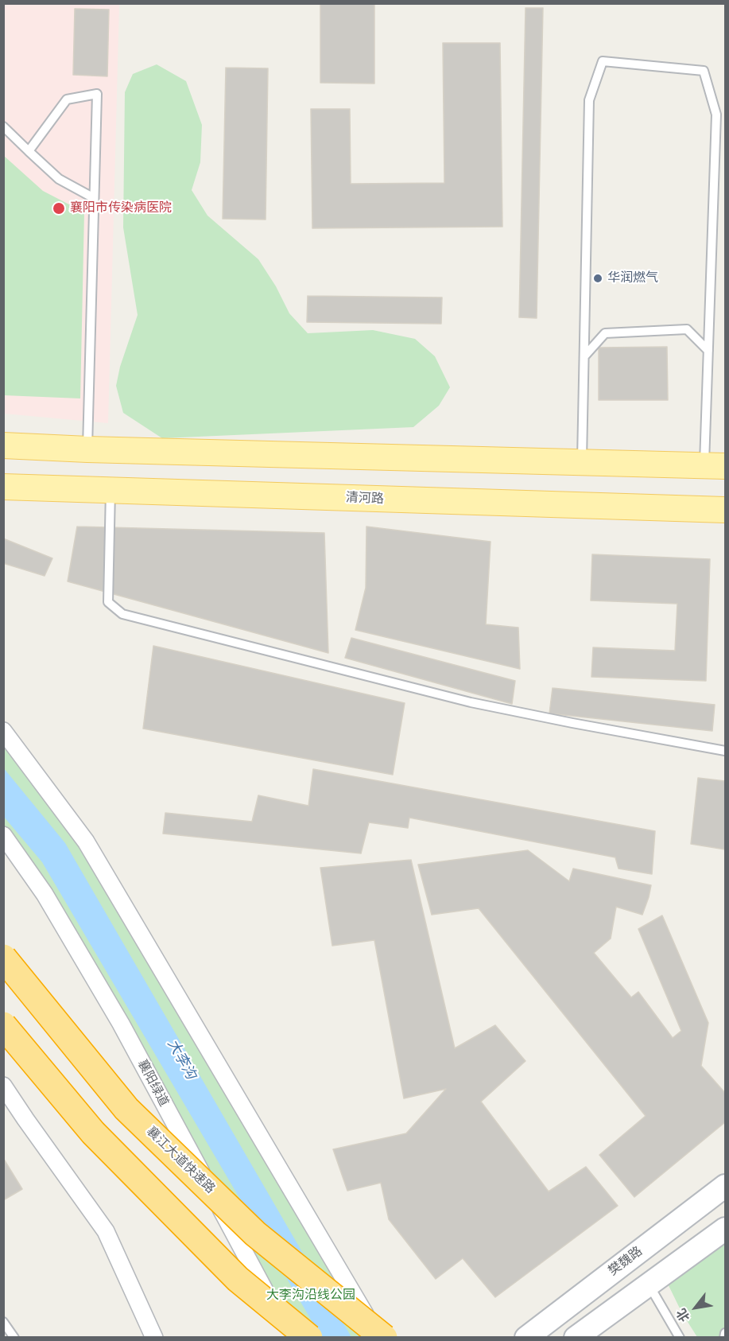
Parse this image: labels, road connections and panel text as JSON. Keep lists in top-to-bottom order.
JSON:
{
  "streets": {
    "highway": ["襄江大道快速路"],
    "main road": ["清河路"],
    "street": ["襄阳绿道", "樊魏路"]
  },
  "water": ["大李沟"],
  "parks": ["大李沟沿线公园"],
  "places": ["襄阳市传染病医院", "华润燃气"],
  "north": "bottom left"
}
